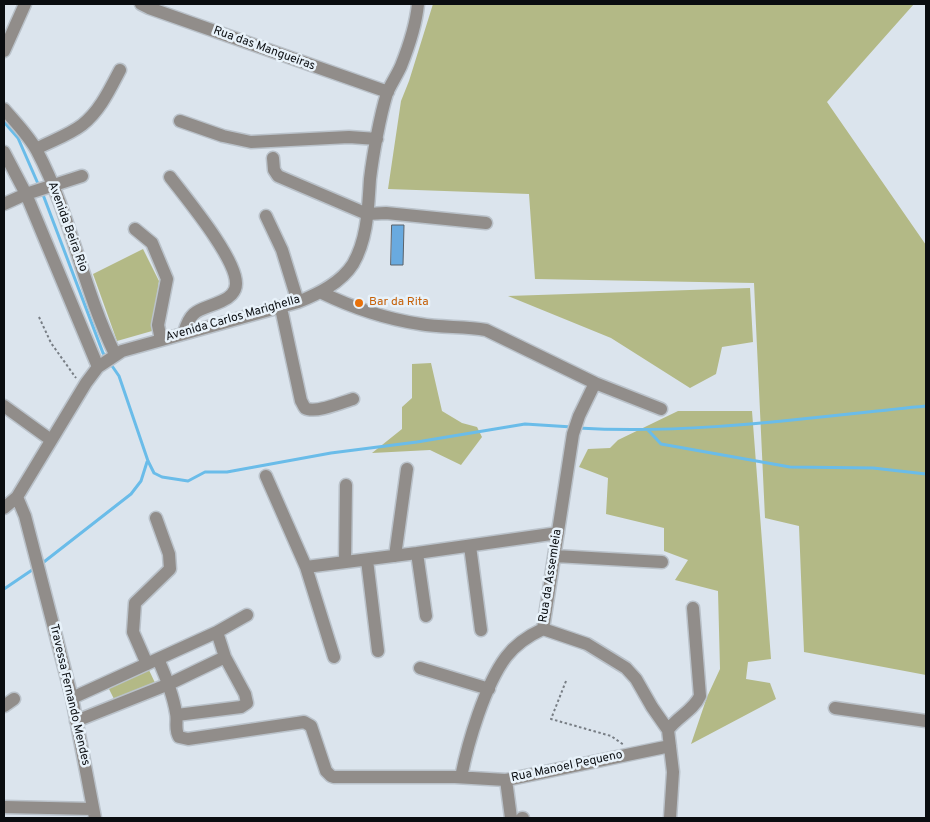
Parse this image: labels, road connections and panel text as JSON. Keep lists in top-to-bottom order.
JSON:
{
  "streets": {
    "street": [
      "Rua das Mangueiras",
      "Avenida Beira Rio",
      "Avenida Carlos Marighella",
      "Rua da Assemleia",
      "Travessa Fernando Mendes",
      "Rua Manoel Pequeno"
    ]
  },
  "crossings": [
    ["Rua das Mangueiras", "Avenida Carlos Marighella"],
    ["Avenida Beira Rio", "Avenida Carlos Marighella"],
    ["Rua da Assemleia", "Rua Manoel Pequeno"]
  ],
  "places": ["Bar da Rita"]
}
